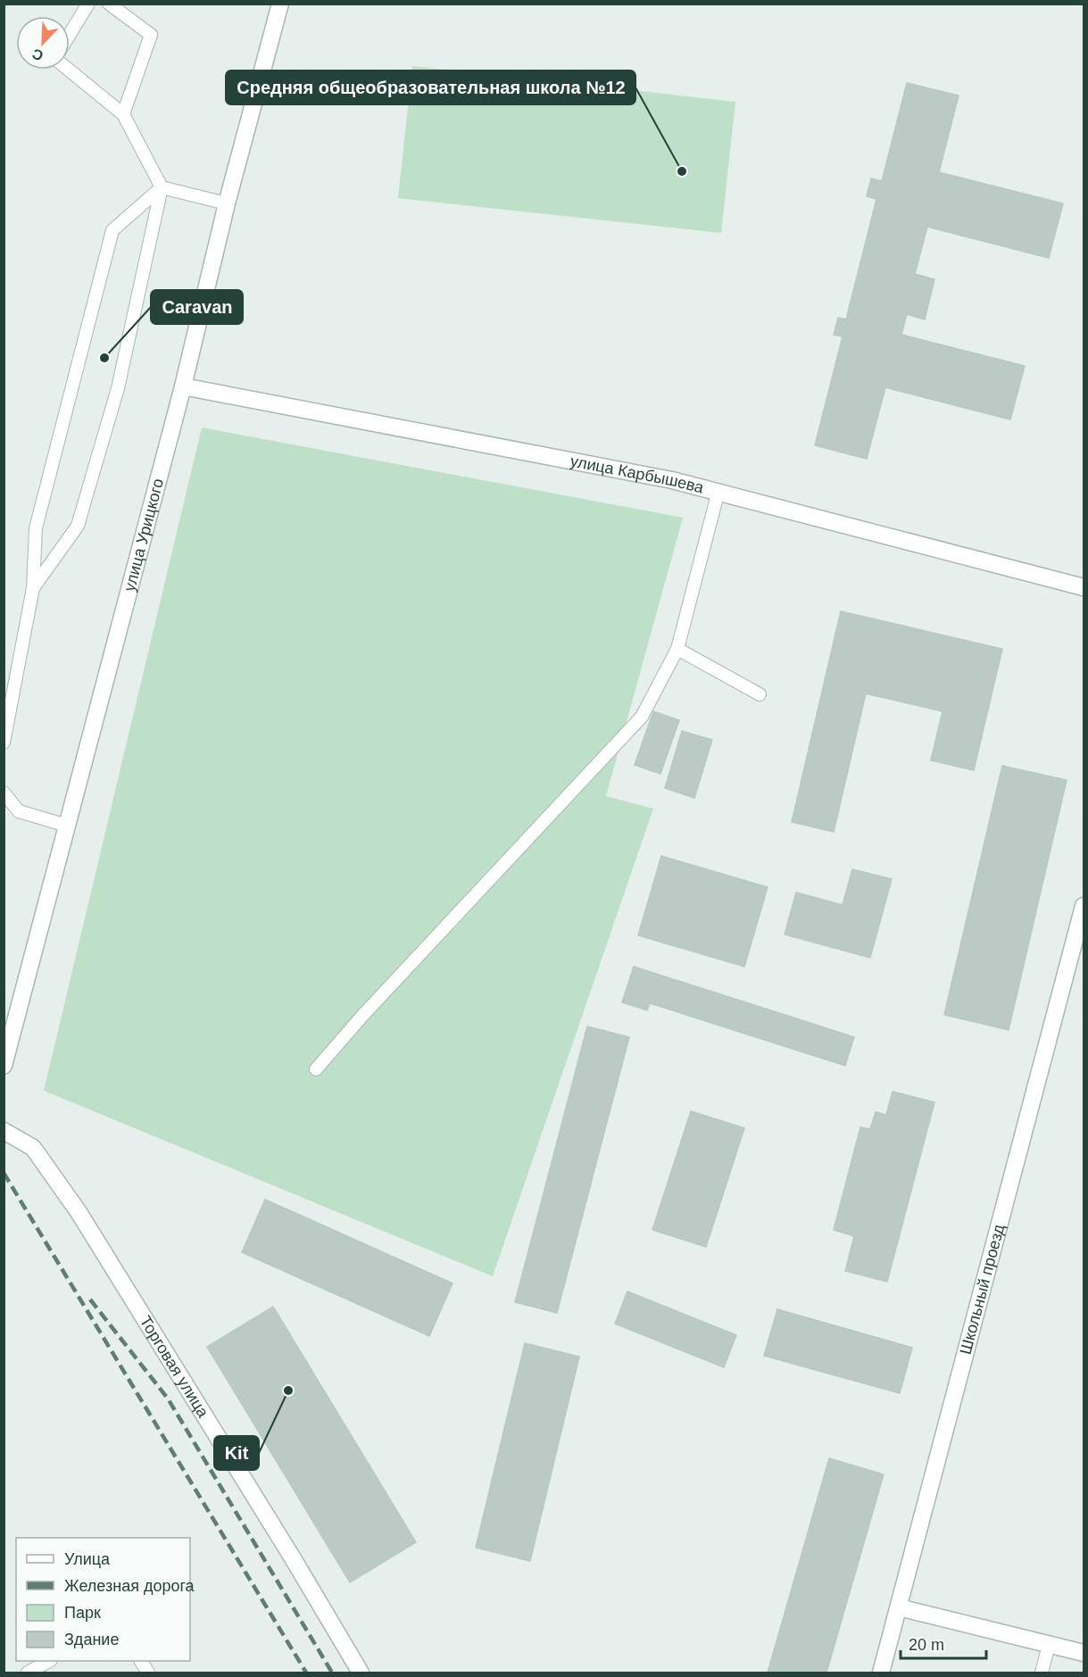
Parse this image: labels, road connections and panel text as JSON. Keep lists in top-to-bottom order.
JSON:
{
  "streets": {
    "street": [
      "улица Карбышева",
      "улица Урицкого",
      "Школьный проезд",
      "Торговая улица"
    ]
  },
  "crossings": [
    ["улица Карбышева", "улица Урицкого"]
  ],
  "places": ["Средняя общеобразовательная школа №12", "Caravan", "Kit"],
  "legend": [
    "Улица",
    "Железная дорога",
    "Парк",
    "Здание"
  ],
  "scale_bar": "20 m",
  "north": "bottom left"
}
